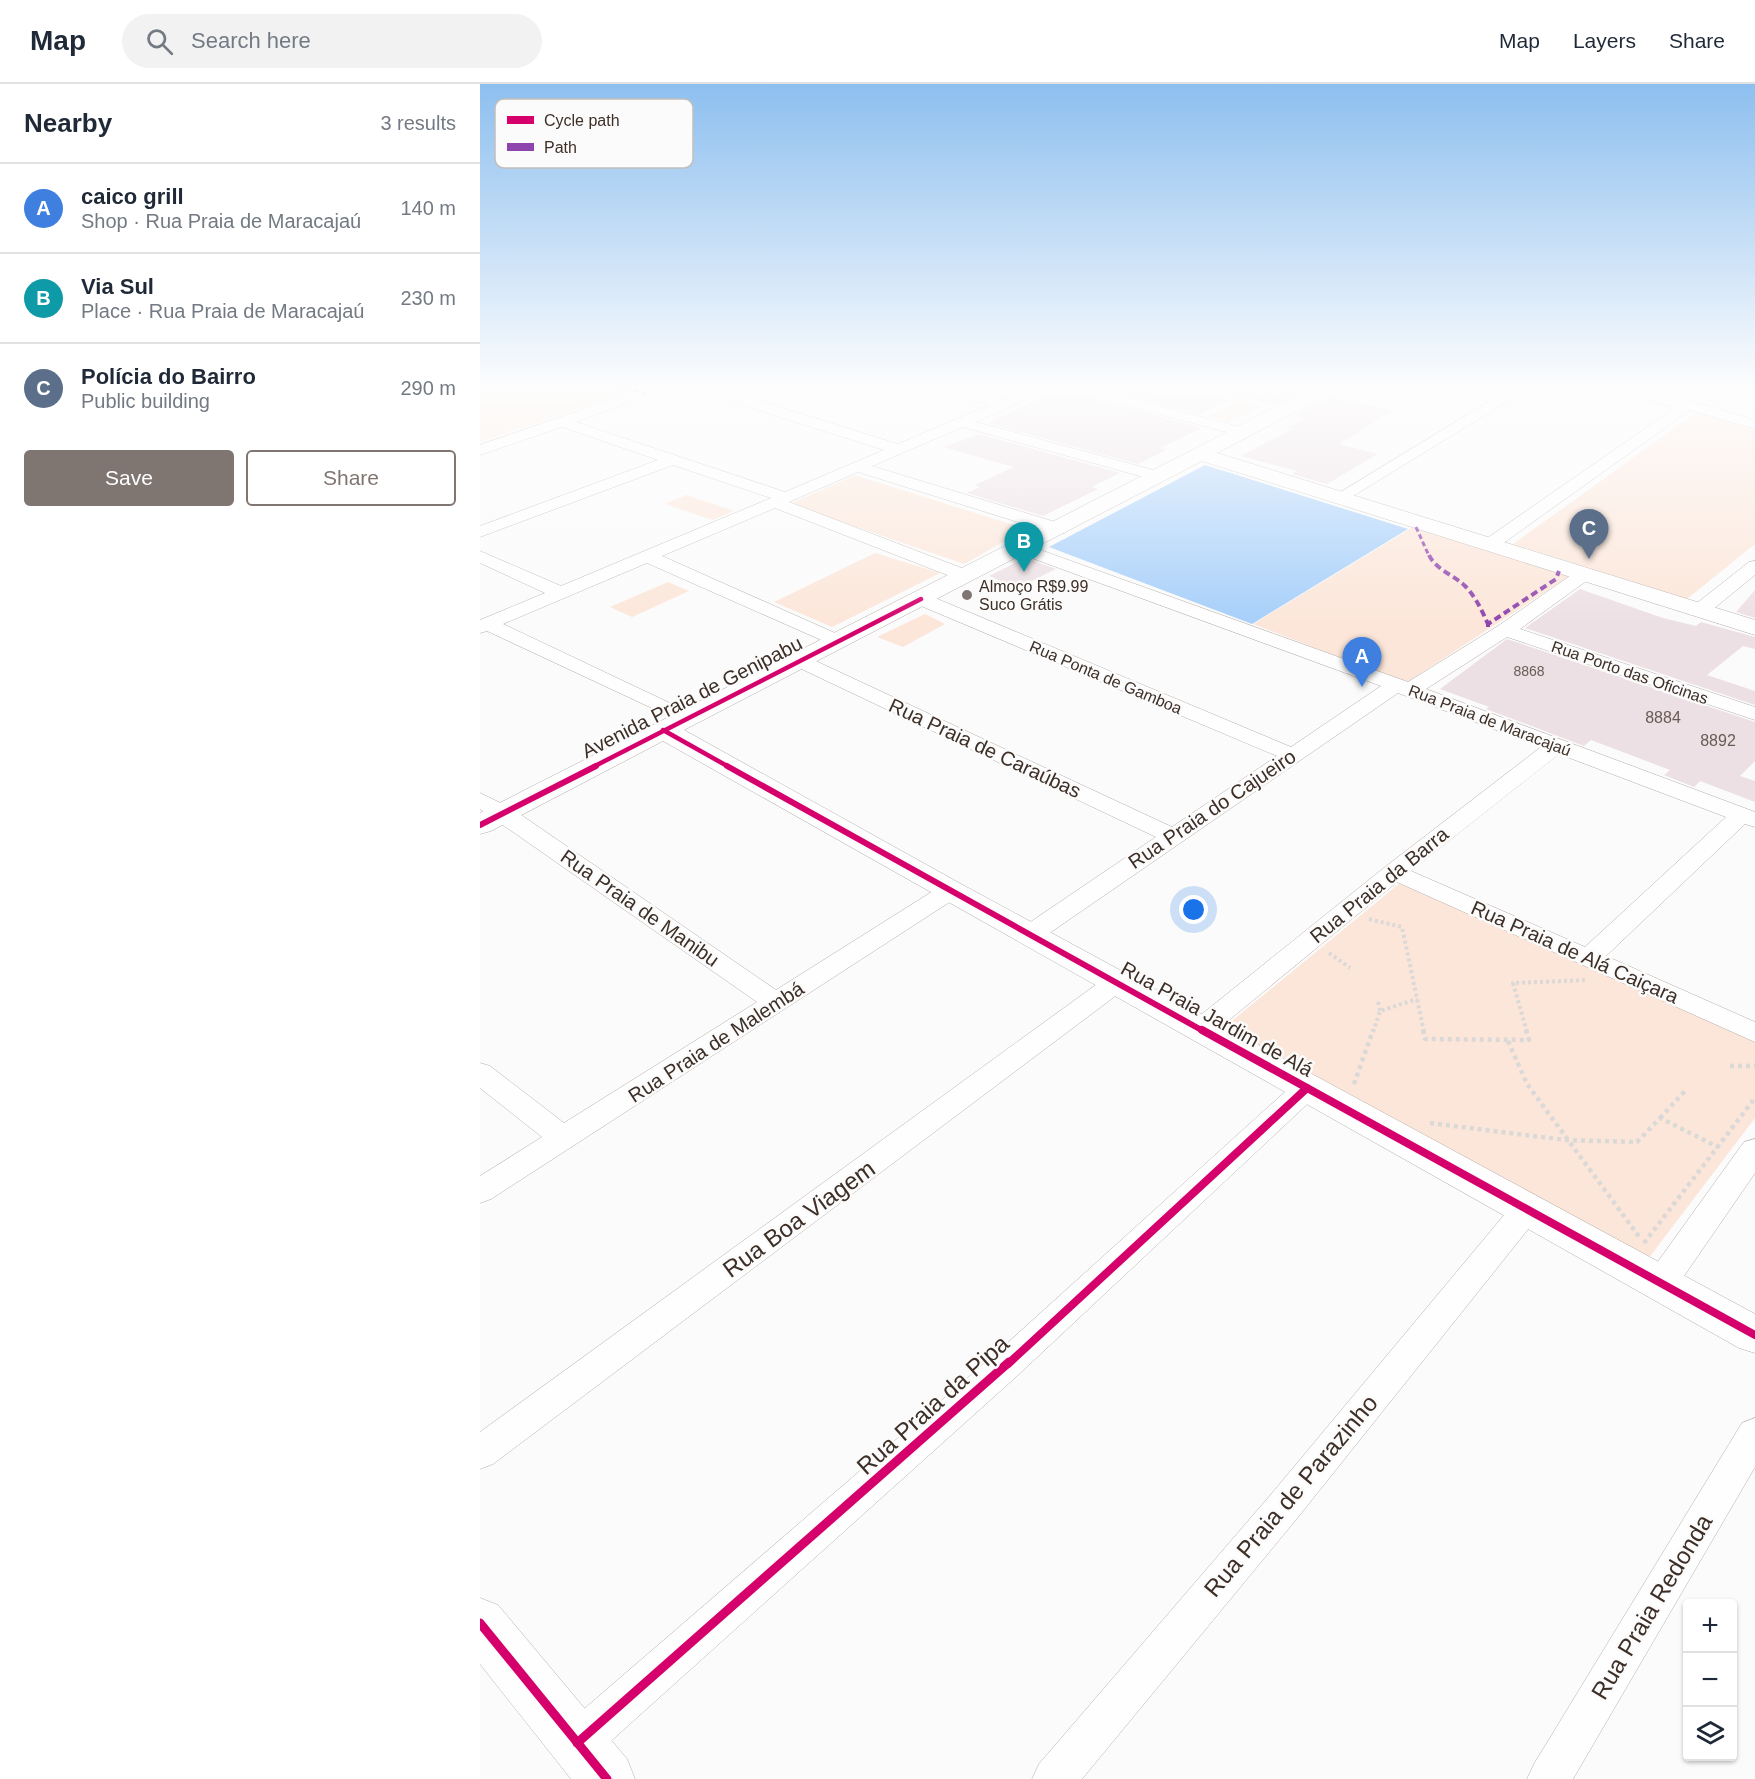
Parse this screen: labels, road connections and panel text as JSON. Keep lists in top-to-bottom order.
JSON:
{
  "streets": {
    "street": [
      "Rua Porto das Oficinas",
      "Rua Ponta de Gamboa",
      "Avenida Praia de Genipabu",
      "Rua Praia de Maracajaú",
      "Rua Praia de Caraúbas",
      "Rua Praia do Cajueiro",
      "Rua Praia da Barra",
      "Rua Praia de Manibu",
      "Rua Praia de Alá Caiçara",
      "Rua Praia Jardim de Alá",
      "Rua Praia de Malembá",
      "Rua Boa Viagem",
      "Rua Praia da Pipa",
      "Rua Praia de Parazinho",
      "Rua Praia Redonda"
    ]
  },
  "crossings": [
    ["Rua Porto das Oficinas", "Rua Praia do Cajueiro"],
    ["Rua Ponta de Gamboa", "Avenida Praia de Genipabu"],
    ["Rua Ponta de Gamboa", "Rua Praia do Cajueiro"],
    ["Avenida Praia de Genipabu", "Rua Praia de Maracajaú"],
    ["Avenida Praia de Genipabu", "Rua Praia de Caraúbas"],
    ["Avenida Praia de Genipabu", "Rua Praia de Manibu"],
    ["Avenida Praia de Genipabu", "Rua Praia Jardim de Alá"],
    ["Rua Praia de Maracajaú", "Rua Praia do Cajueiro"],
    ["Rua Praia de Maracajaú", "Rua Praia da Barra"],
    ["Rua Praia de Caraúbas", "Rua Praia do Cajueiro"],
    ["Rua Praia do Cajueiro", "Rua Praia Jardim de Alá"],
    ["Rua Praia da Barra", "Rua Praia de Alá Caiçara"],
    ["Rua Praia da Barra", "Rua Praia Jardim de Alá"],
    ["Rua Praia de Manibu", "Rua Praia de Malembá"],
    ["Rua Praia Jardim de Alá", "Rua Praia de Malembá"],
    ["Rua Praia Jardim de Alá", "Rua Boa Viagem"],
    ["Rua Praia Jardim de Alá", "Rua Praia da Pipa"],
    ["Rua Praia Jardim de Alá", "Rua Praia de Parazinho"]
  ],
  "places": ["Almoço R$9.99 Suco Grátis"],
  "house_numbers": ["8868", "8884", "8892"],
  "legend": ["Cycle path", "Path"],
  "page": {
    "header": "Map",
    "search": "Search here",
    "nav": ["Map", "Layers", "Share"],
    "heading": ["Nearby", "3 results"],
    "list": [
      {
        "mark": "A",
        "name": "caico grill",
        "note": "Shop · Rua Praia de Maracajaú",
        "value": "140 m"
      },
      {
        "mark": "B",
        "name": "Via Sul",
        "note": "Place · Rua Praia de Maracajaú",
        "value": "230 m"
      },
      {
        "mark": "C",
        "name": "Polícia do Bairro",
        "note": "Public building",
        "value": "290 m"
      }
    ],
    "buttons": ["Save", "Share"],
    "pins": ["C", "B", "A"],
    "map_buttons": ["+", "−"]
  }
}
